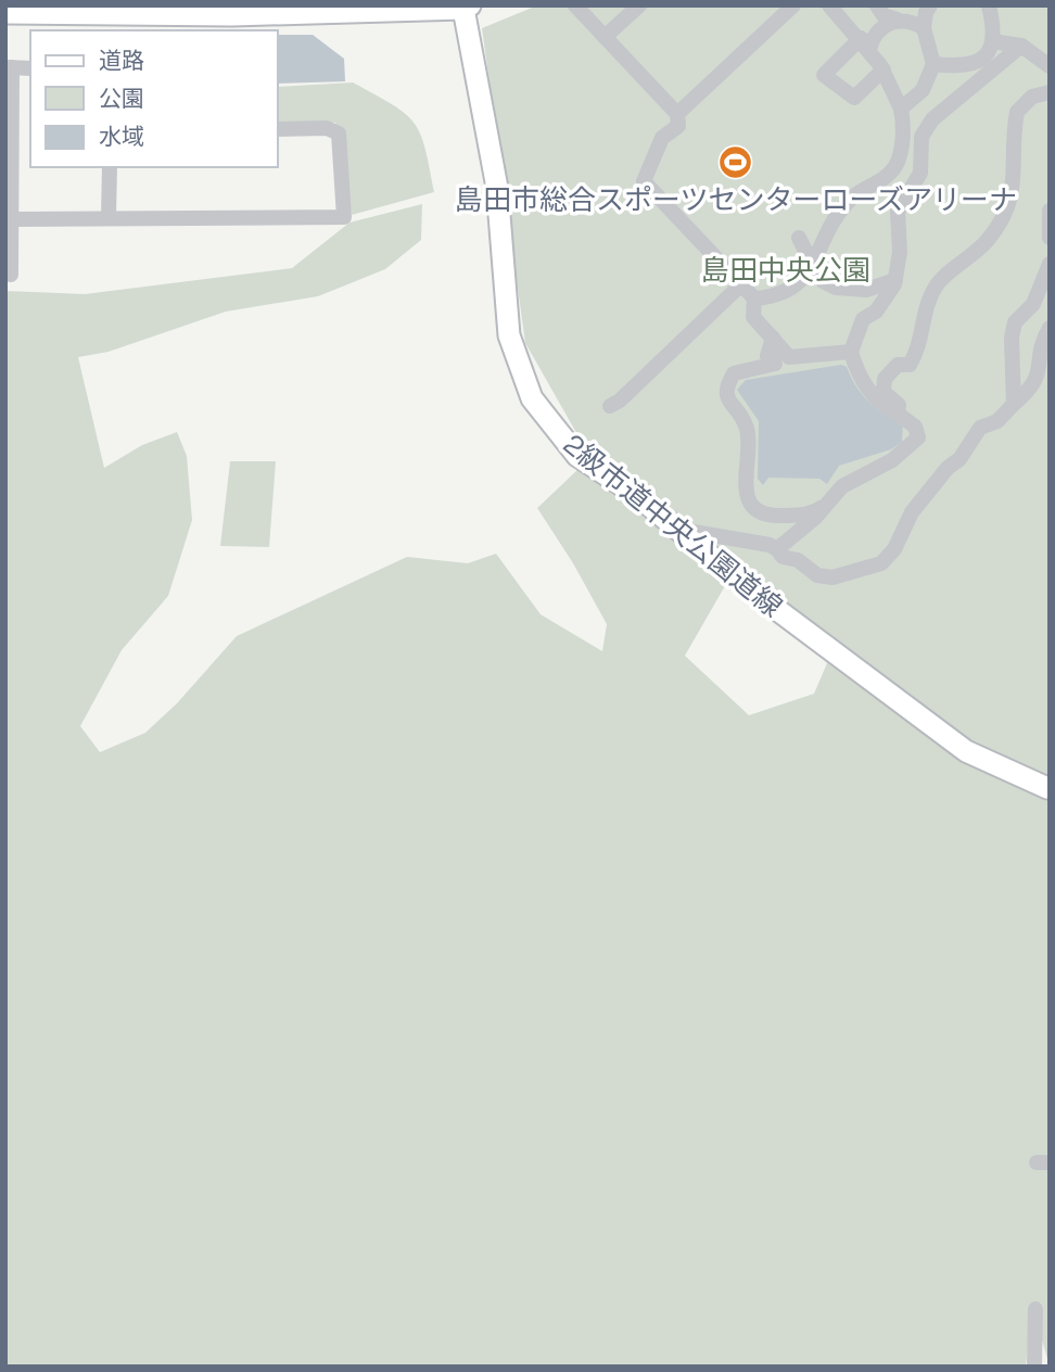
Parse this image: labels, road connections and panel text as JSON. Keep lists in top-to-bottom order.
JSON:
{
  "streets": {
    "street": ["2級市道中央公園道線"]
  },
  "parks": ["島田中央公園"],
  "places": {
    "sports": ["島田市総合スポーツセンターローズアリーナ"]
  },
  "legend": ["道路", "公園", "水域"]
}
